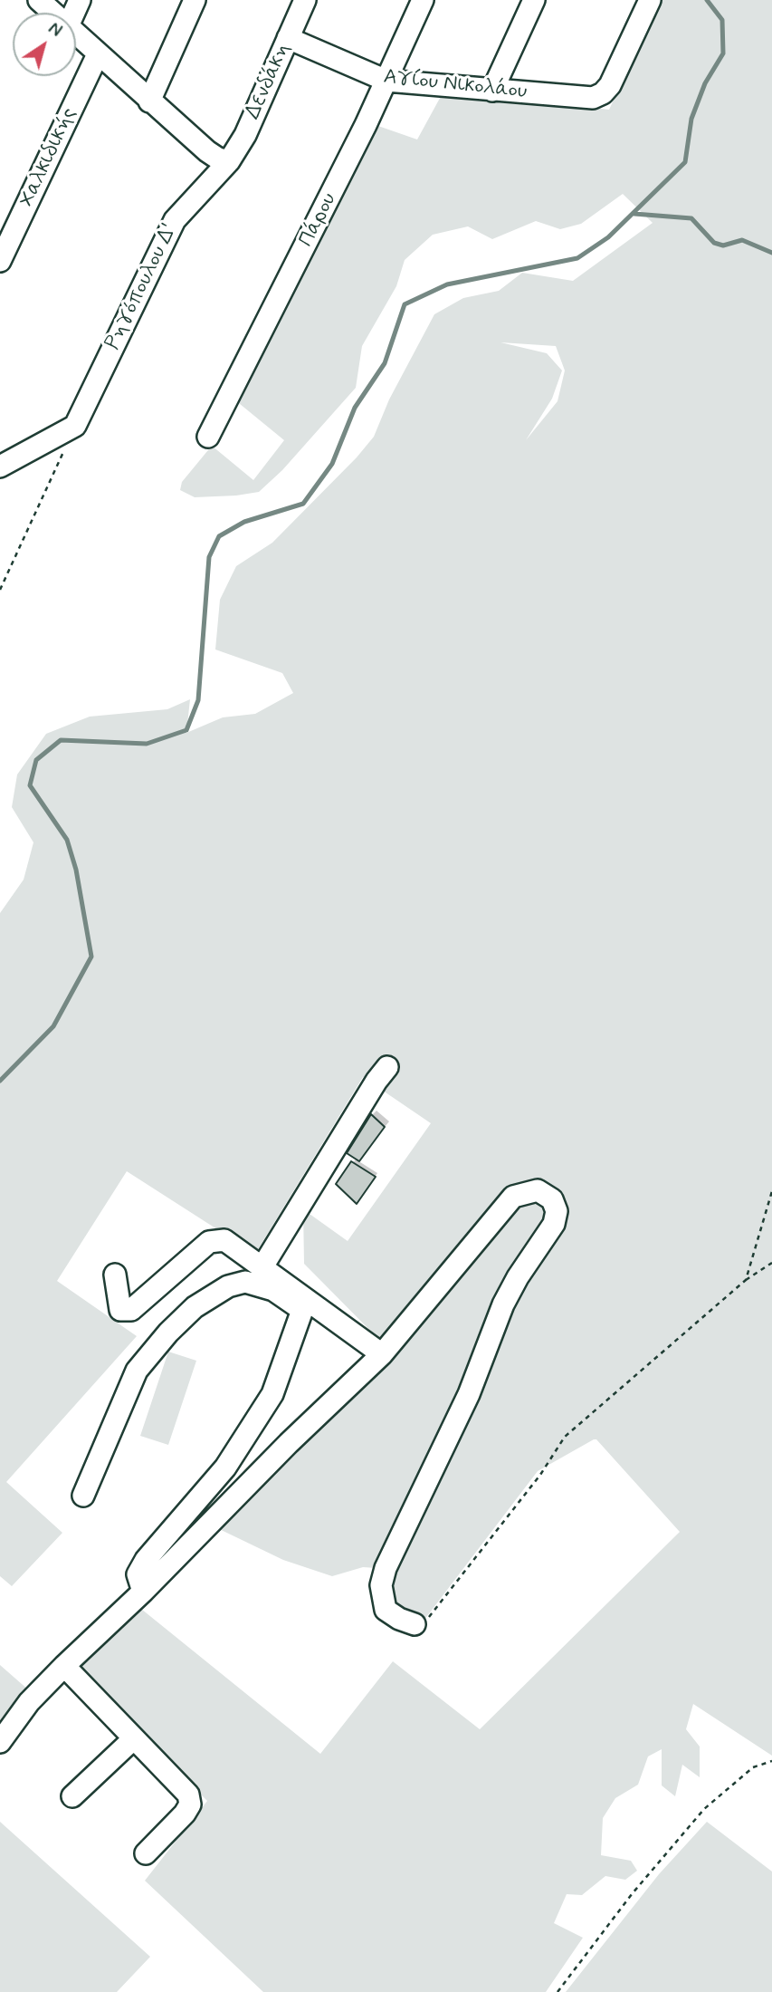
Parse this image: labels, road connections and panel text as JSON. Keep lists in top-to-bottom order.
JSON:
{
  "streets": {
    "street": [
      "Δενδάκη",
      "Αγίου Νικολάου",
      "Χαλκιδικής",
      "Πάρου",
      "Ρηγόπουλου Δ'"
    ]
  },
  "crossings": [
    ["Δενδάκη", "Αγίου Νικολάου"],
    ["Δενδάκη", "Ρηγόπουλου Δ'"],
    ["Αγίου Νικολάου", "Πάρου"]
  ],
  "north": "top right"
}
